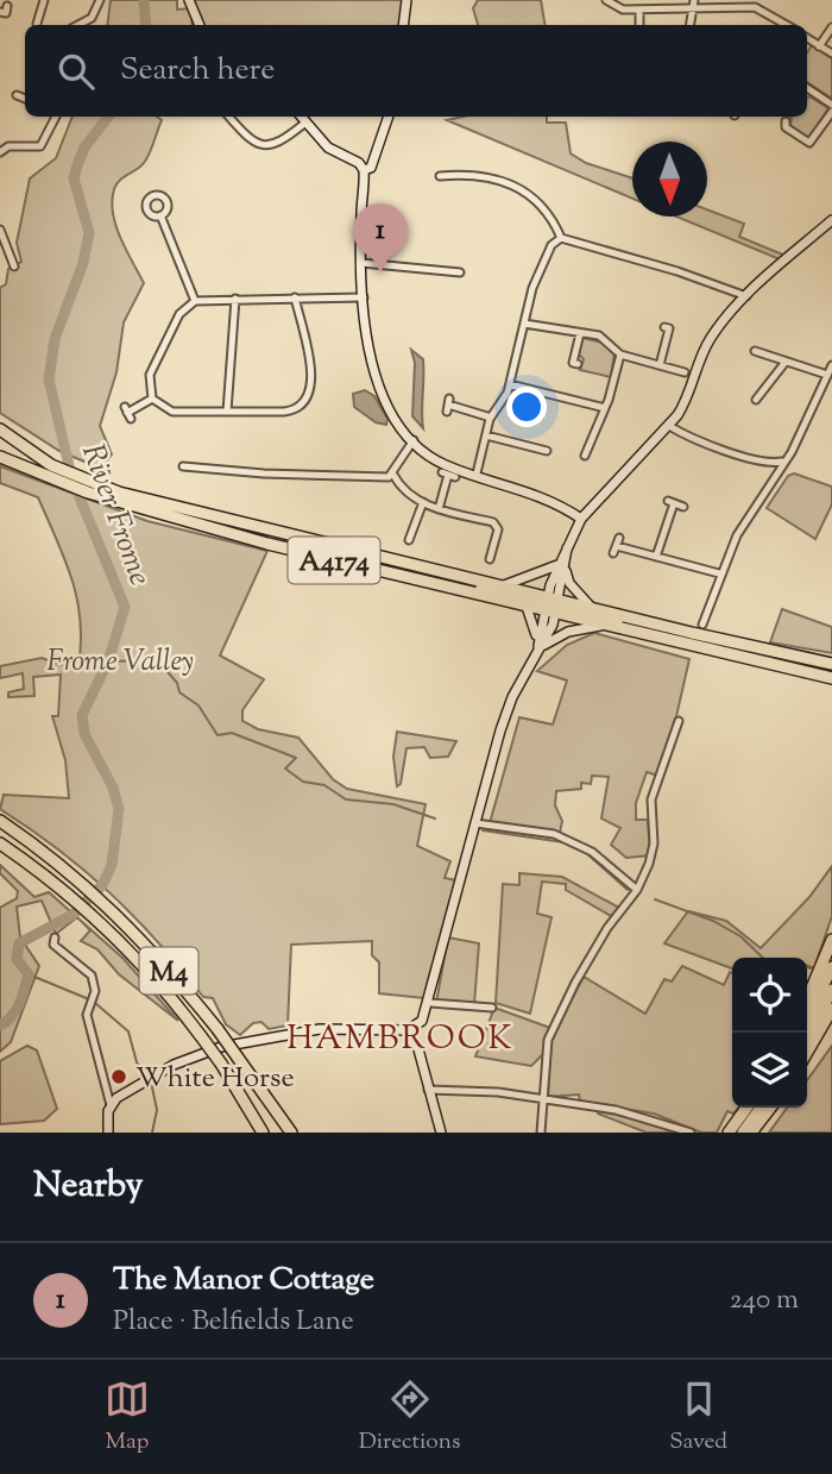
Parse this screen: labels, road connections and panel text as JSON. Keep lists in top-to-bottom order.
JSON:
{
  "streets": {
    "highway": ["A4174", "M4"]
  },
  "districts": ["HAMBROOK"],
  "water": ["River Frome"],
  "parks": ["Frome Valley"],
  "places": ["White Horse"],
  "north": "bottom",
  "page": {
    "search": "Search here",
    "pins": "1",
    "heading": "Nearby",
    "list": [
      {
        "mark": "1",
        "name": "The Manor Cottage",
        "note": "Place · Belfields Lane",
        "value": "240 m"
      }
    ],
    "nav": ["Map", "Directions", "Saved"]
  }
}
